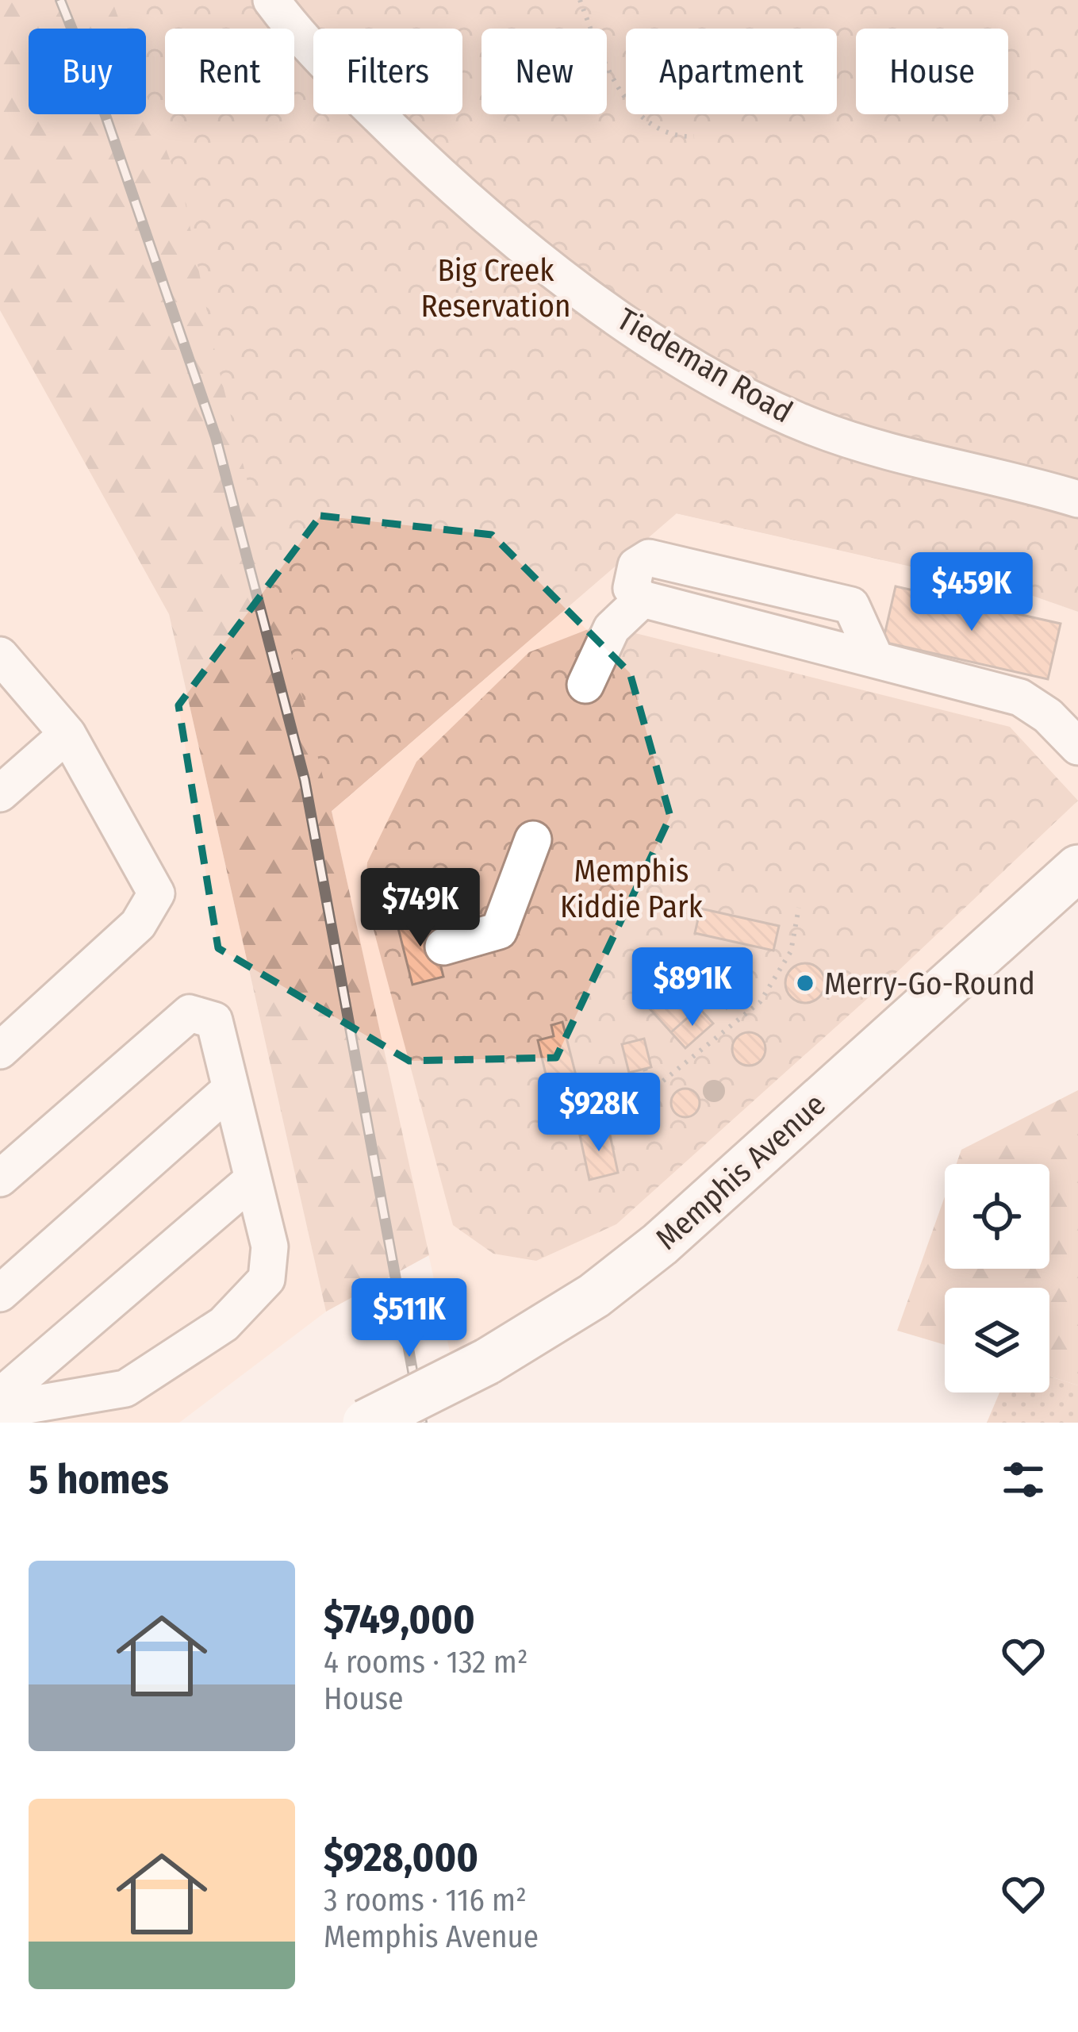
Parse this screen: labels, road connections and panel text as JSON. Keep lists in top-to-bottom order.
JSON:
{
  "streets": {
    "main road": ["Memphis Avenue"],
    "street": ["Tiedeman Road"]
  },
  "parks": ["Big Creek Reservation", "Memphis Kiddie Park"],
  "places": ["Merry-Go-Round"],
  "page": {
    "chip": [
      "Buy",
      "Rent",
      "Filters",
      "New",
      "Apartment",
      "House"
    ],
    "price": [
      "$459K",
      "$749K",
      "$891K",
      "$928K",
      "$511K"
    ],
    "heading": "5 homes",
    "list": [
      {
        "name": "$749,000",
        "note": "4 rooms · 132 m² · House"
      },
      {
        "name": "$928,000",
        "note": "3 rooms · 116 m² · Memphis Avenue"
      }
    ]
  }
}
